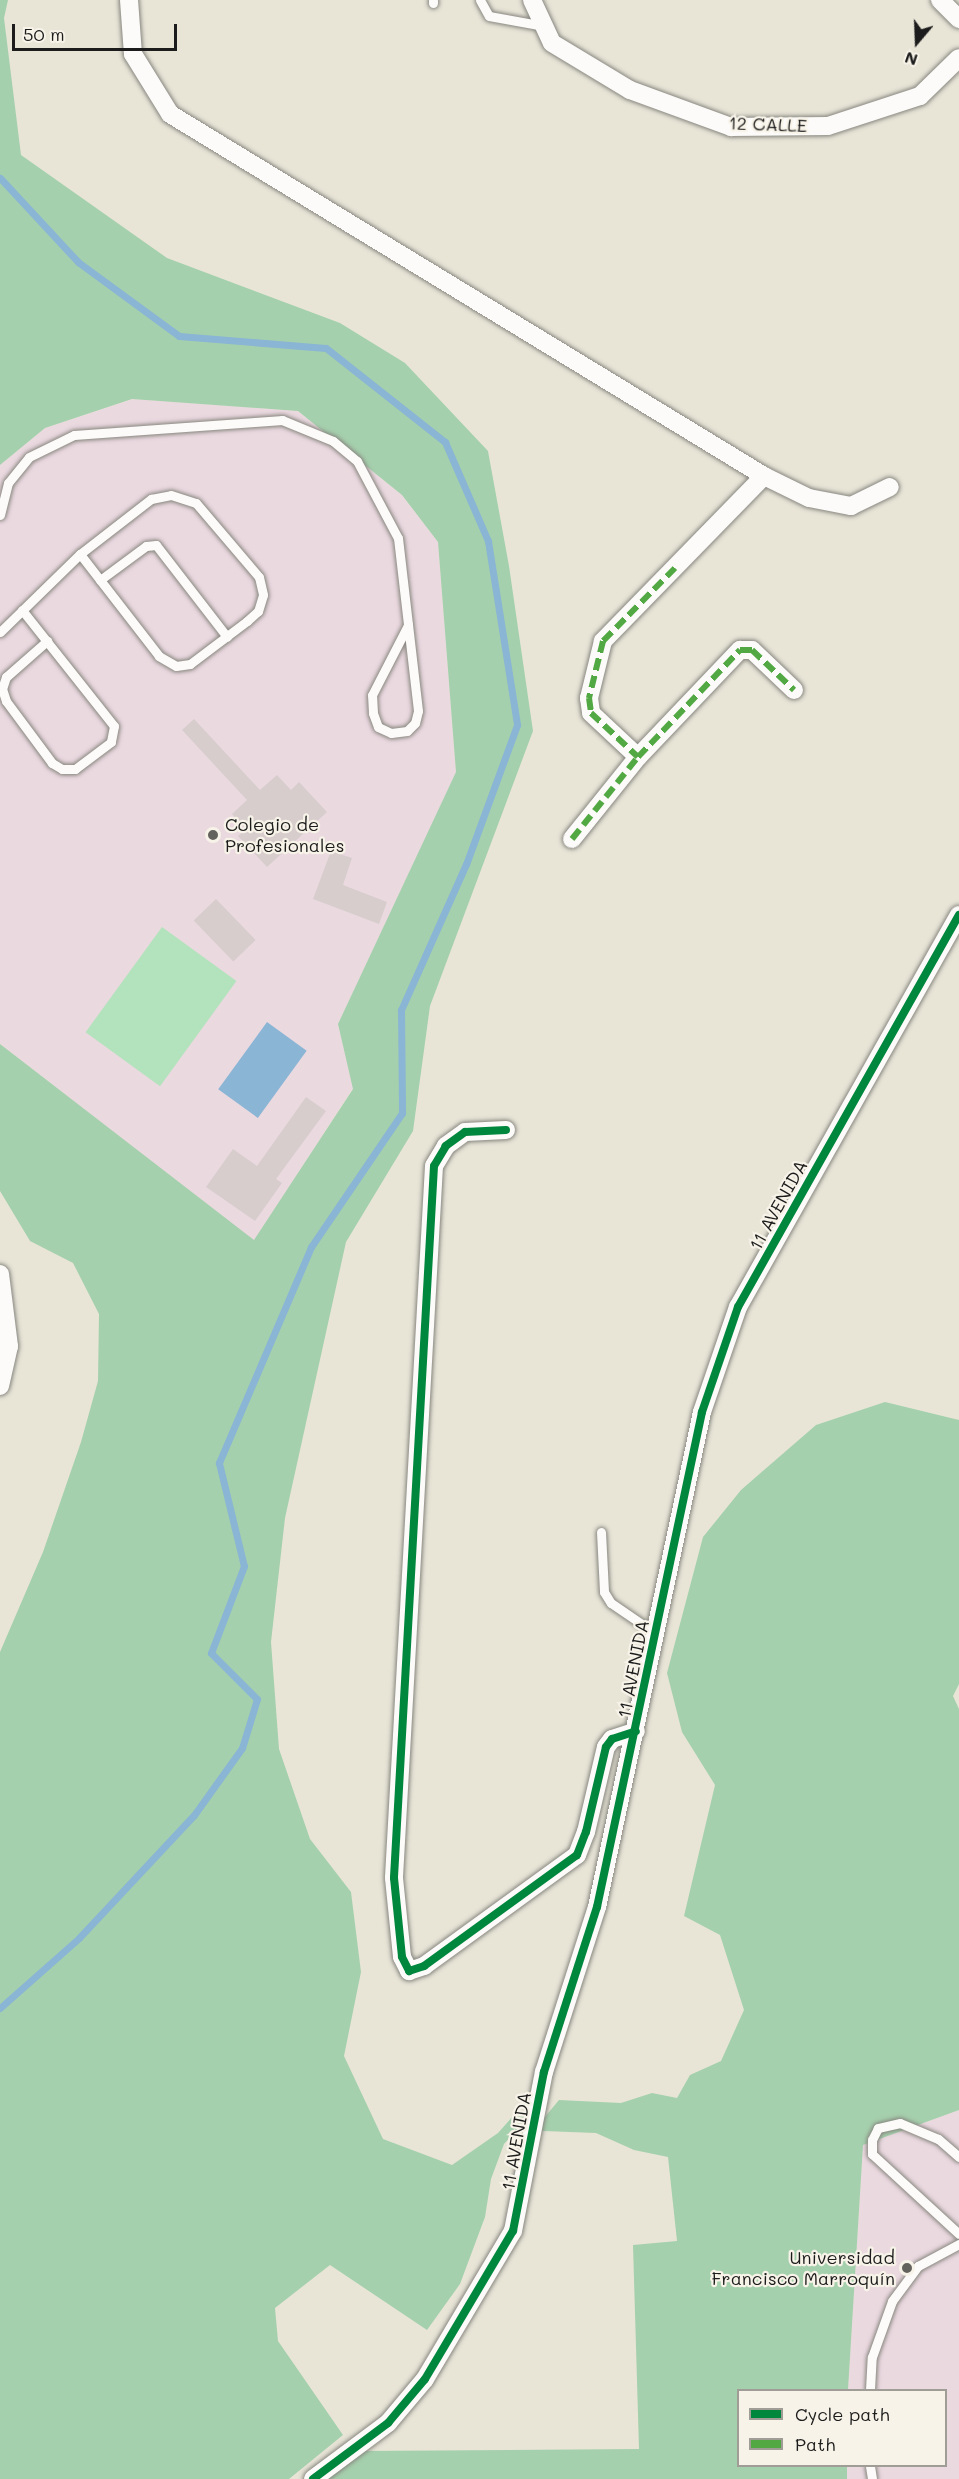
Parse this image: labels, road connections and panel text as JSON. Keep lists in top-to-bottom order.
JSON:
{
  "streets": {
    "street": ["12 CALLE", "11 AVENIDA"]
  },
  "places": ["Colegio de Profesionales", "Universidad Francisco Marroquín"],
  "legend": ["Cycle path", "Path"],
  "scale_bar": "50 m",
  "north": "bottom"
}
